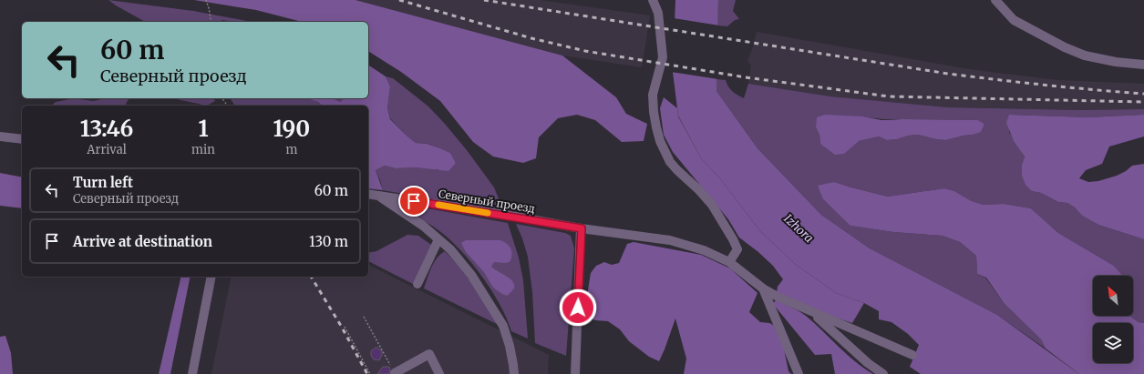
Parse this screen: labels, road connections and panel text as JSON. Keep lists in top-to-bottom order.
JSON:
{
  "streets": {
    "street": ["Северный проезд"]
  },
  "water": ["Izhora"],
  "north": "top left",
  "page": {
    "turn": ["60 m", "Северный проезд"],
    "eta": [
      "13:46",
      "Arrival",
      "1",
      "min",
      "190",
      "m"
    ],
    "list": [
      {
        "name": "Turn left",
        "note": "Северный проезд",
        "value": "60 m"
      },
      {
        "name": "Arrive at destination",
        "value": "130 m"
      }
    ]
  }
}
